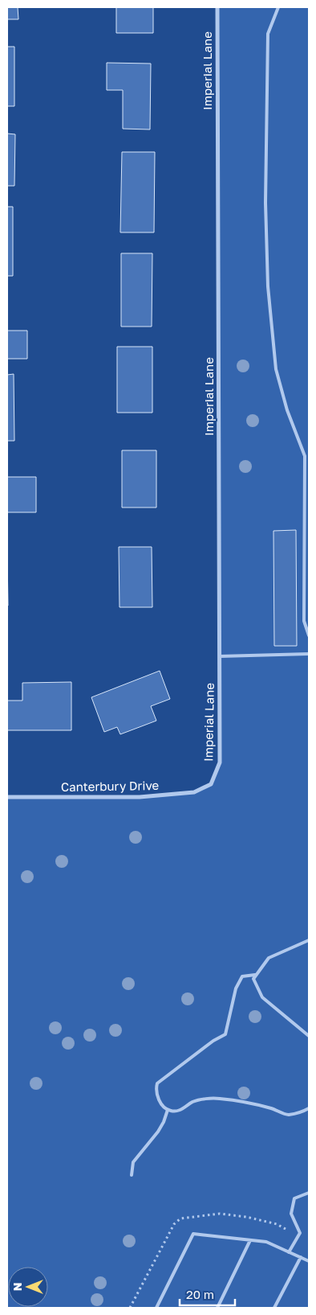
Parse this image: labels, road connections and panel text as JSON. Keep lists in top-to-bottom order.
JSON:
{
  "streets": {
    "street": ["Imperial Lane", "Canterbury Drive"]
  },
  "crossings": [
    ["Imperial Lane", "Canterbury Drive"]
  ],
  "scale_bar": "20 m",
  "north": "left"
}
